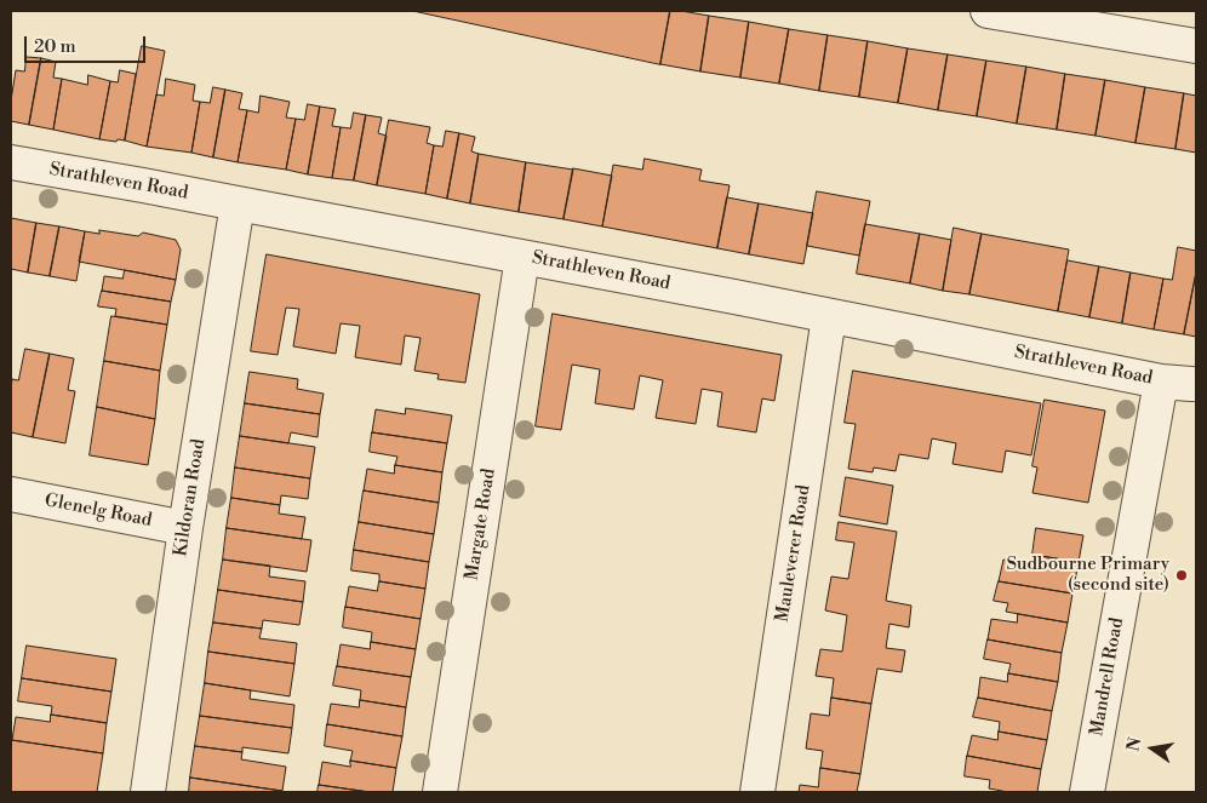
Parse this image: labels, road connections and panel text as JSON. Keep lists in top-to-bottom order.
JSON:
{
  "streets": {
    "street": [
      "Strathleven Road",
      "Kildoran Road",
      "Glenelg Road",
      "Margate Road",
      "Mauleverer Road",
      "Mandrell Road"
    ]
  },
  "crossings": [
    ["Strathleven Road", "Kildoran Road"],
    ["Strathleven Road", "Margate Road"],
    ["Strathleven Road", "Mauleverer Road"],
    ["Strathleven Road", "Mandrell Road"],
    ["Kildoran Road", "Glenelg Road"]
  ],
  "places": ["Sudbourne Primary (second site)"],
  "scale_bar": "20 m",
  "north": "left"
}
